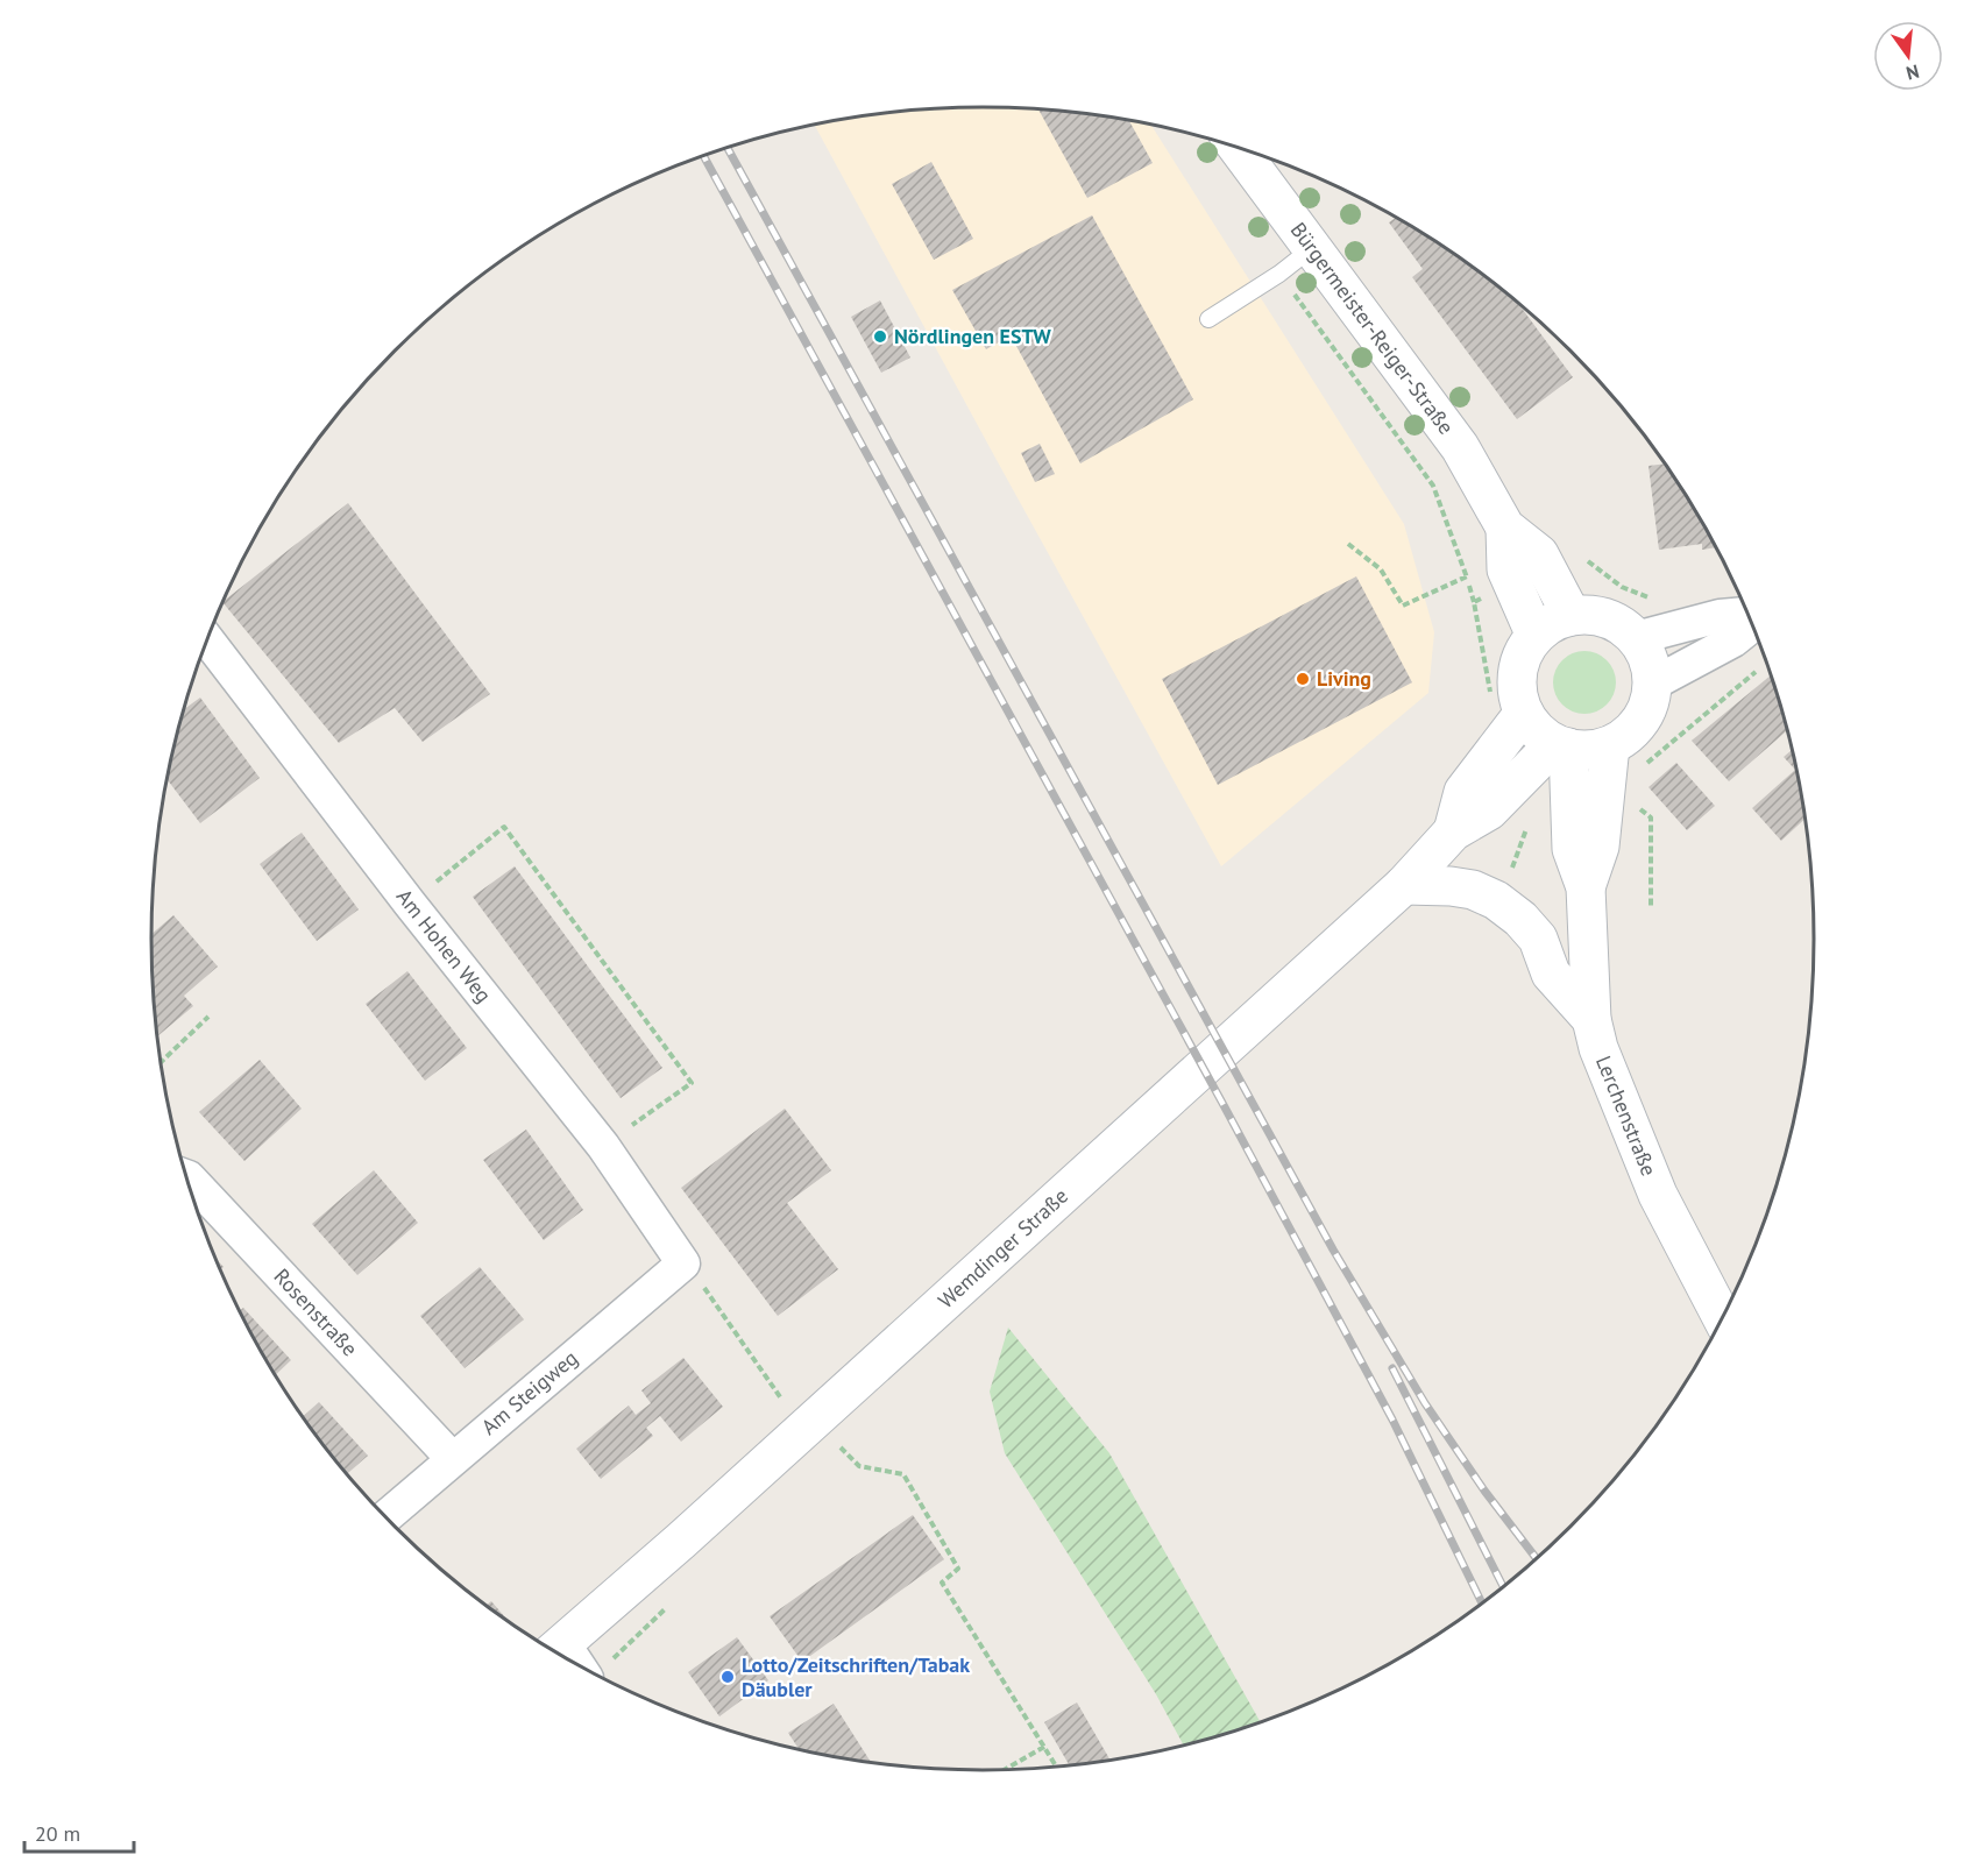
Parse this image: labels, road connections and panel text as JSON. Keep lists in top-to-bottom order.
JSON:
{
  "streets": {
    "main road": ["Bürgermeister-Reiger-Straße", "Lerchenstraße", "Wemdinger Straße"],
    "street": ["Am Hohen Weg", "Rosenstraße", "Am Steigweg"]
  },
  "crossings": [
    ["Bürgermeister-Reiger-Straße", "Lerchenstraße"],
    ["Bürgermeister-Reiger-Straße", "Wemdinger Straße"],
    ["Am Hohen Weg", "Am Steigweg"],
    ["Lerchenstraße", "Wemdinger Straße"],
    ["Rosenstraße", "Am Steigweg"]
  ],
  "places": ["Nördlingen ESTW", "Living", "Lotto/Zeitschriften/Tabak Däubler"],
  "scale_bar": "20 m",
  "north": "bottom"
}
